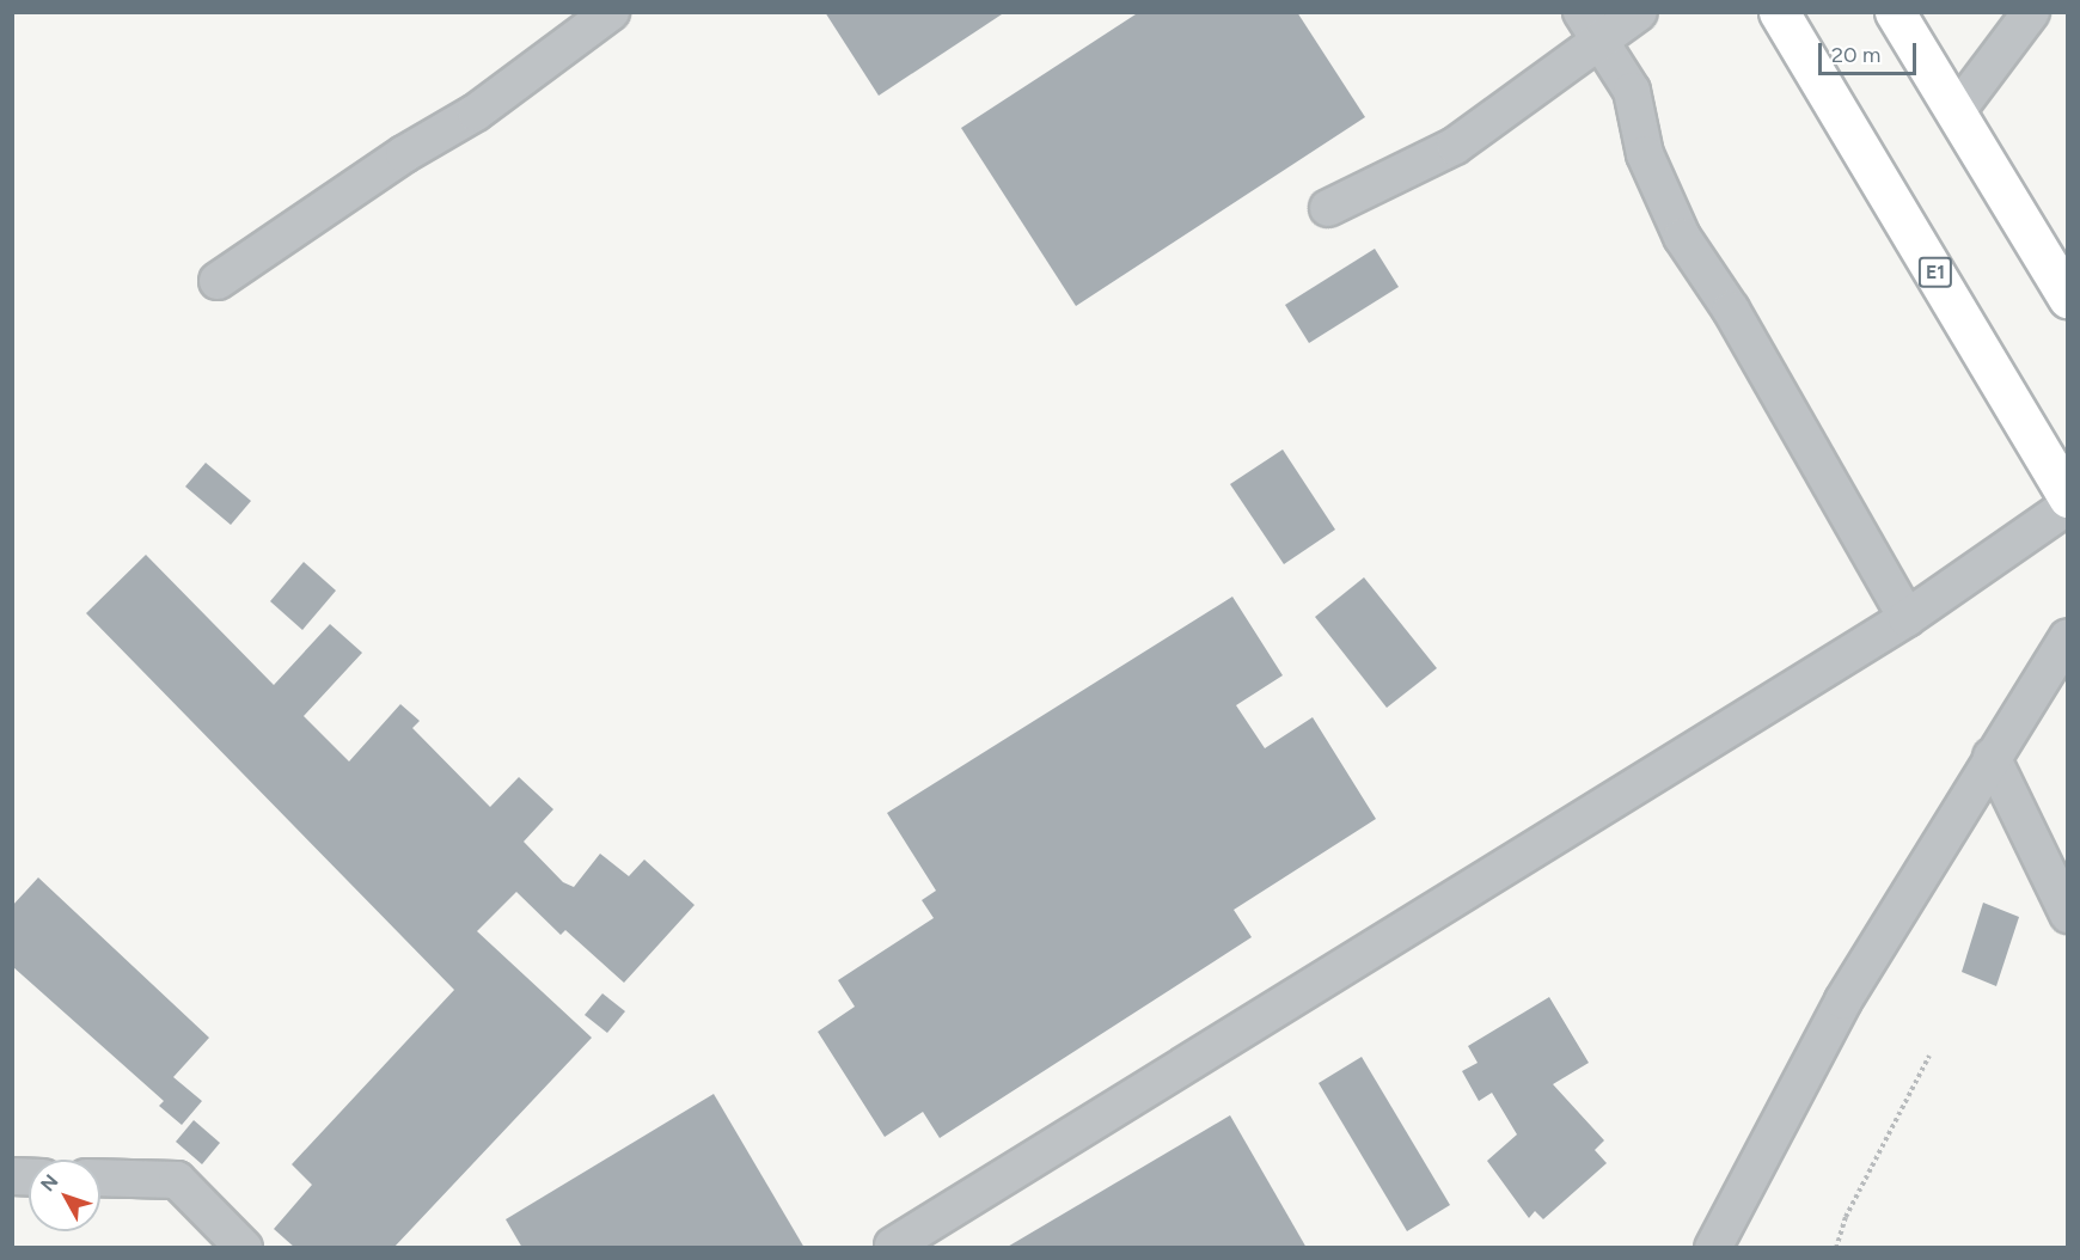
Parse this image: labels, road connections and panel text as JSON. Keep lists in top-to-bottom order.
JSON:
{
  "streets": {
    "highway": ["E1"]
  },
  "scale_bar": "20 m",
  "north": "top left"
}
